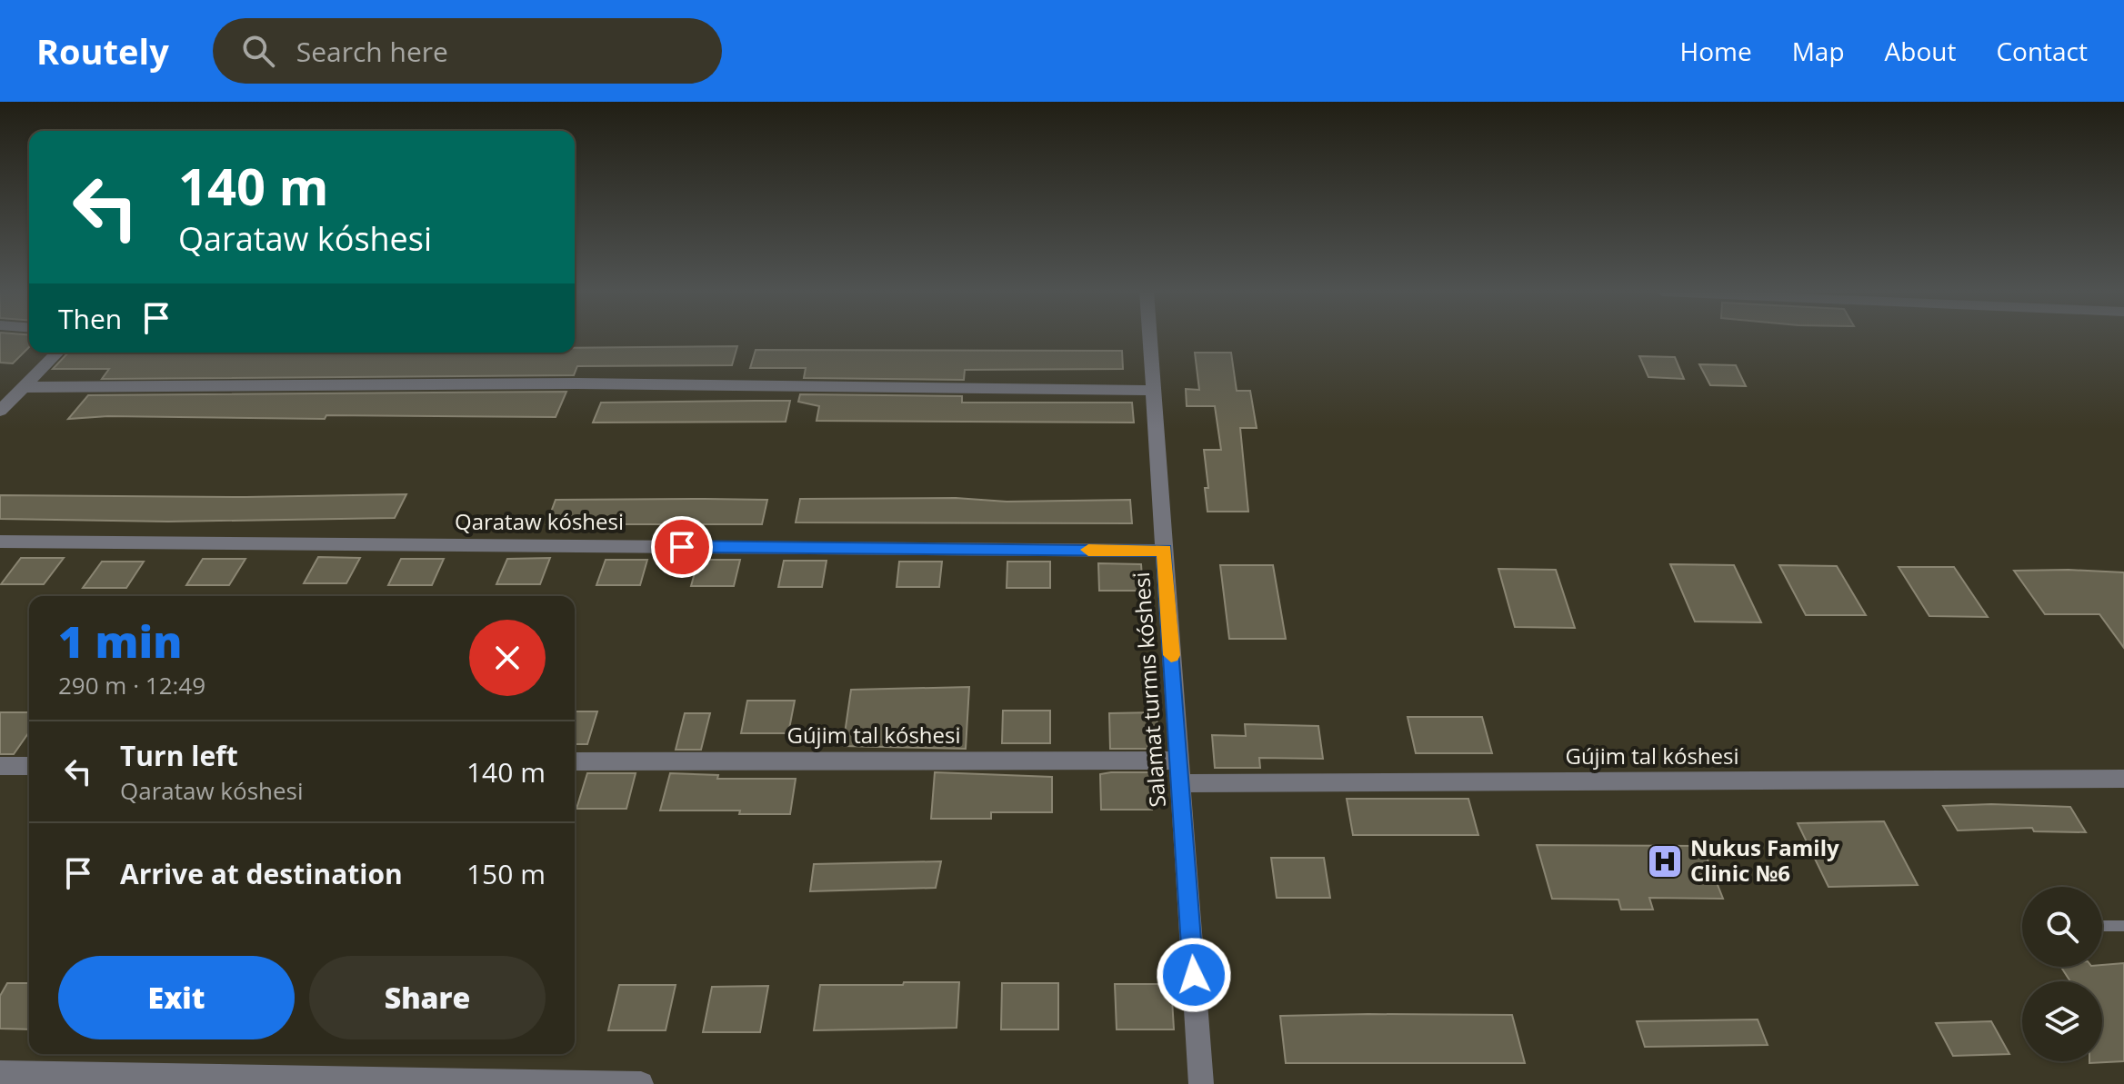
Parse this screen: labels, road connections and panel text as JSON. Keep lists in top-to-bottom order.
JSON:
{
  "streets": {
    "street": ["Qarataw kóshesi", "Salamat turmıs kóshesi", "Gújim tal kóshesi"]
  },
  "crossings": [
    ["Qarataw kóshesi", "Salamat turmıs kóshesi"],
    ["Salamat turmıs kóshesi", "Gújim tal kóshesi"]
  ],
  "places": {
    "hospital": ["Nukus Family Clinic №6"]
  },
  "page": {
    "header": "Routely",
    "search": "Search here",
    "nav": [
      "Home",
      "Map",
      "About",
      "Contact"
    ],
    "turn": ["140 m", "Qarataw kóshesi"],
    "then": "Then",
    "heading": ["1 min", "290 m · 12:49"],
    "list": [
      {
        "name": "Turn left",
        "note": "Qarataw kóshesi",
        "value": "140 m"
      },
      {
        "name": "Arrive at destination",
        "value": "150 m"
      }
    ],
    "buttons": ["Exit", "Share"]
  }
}
